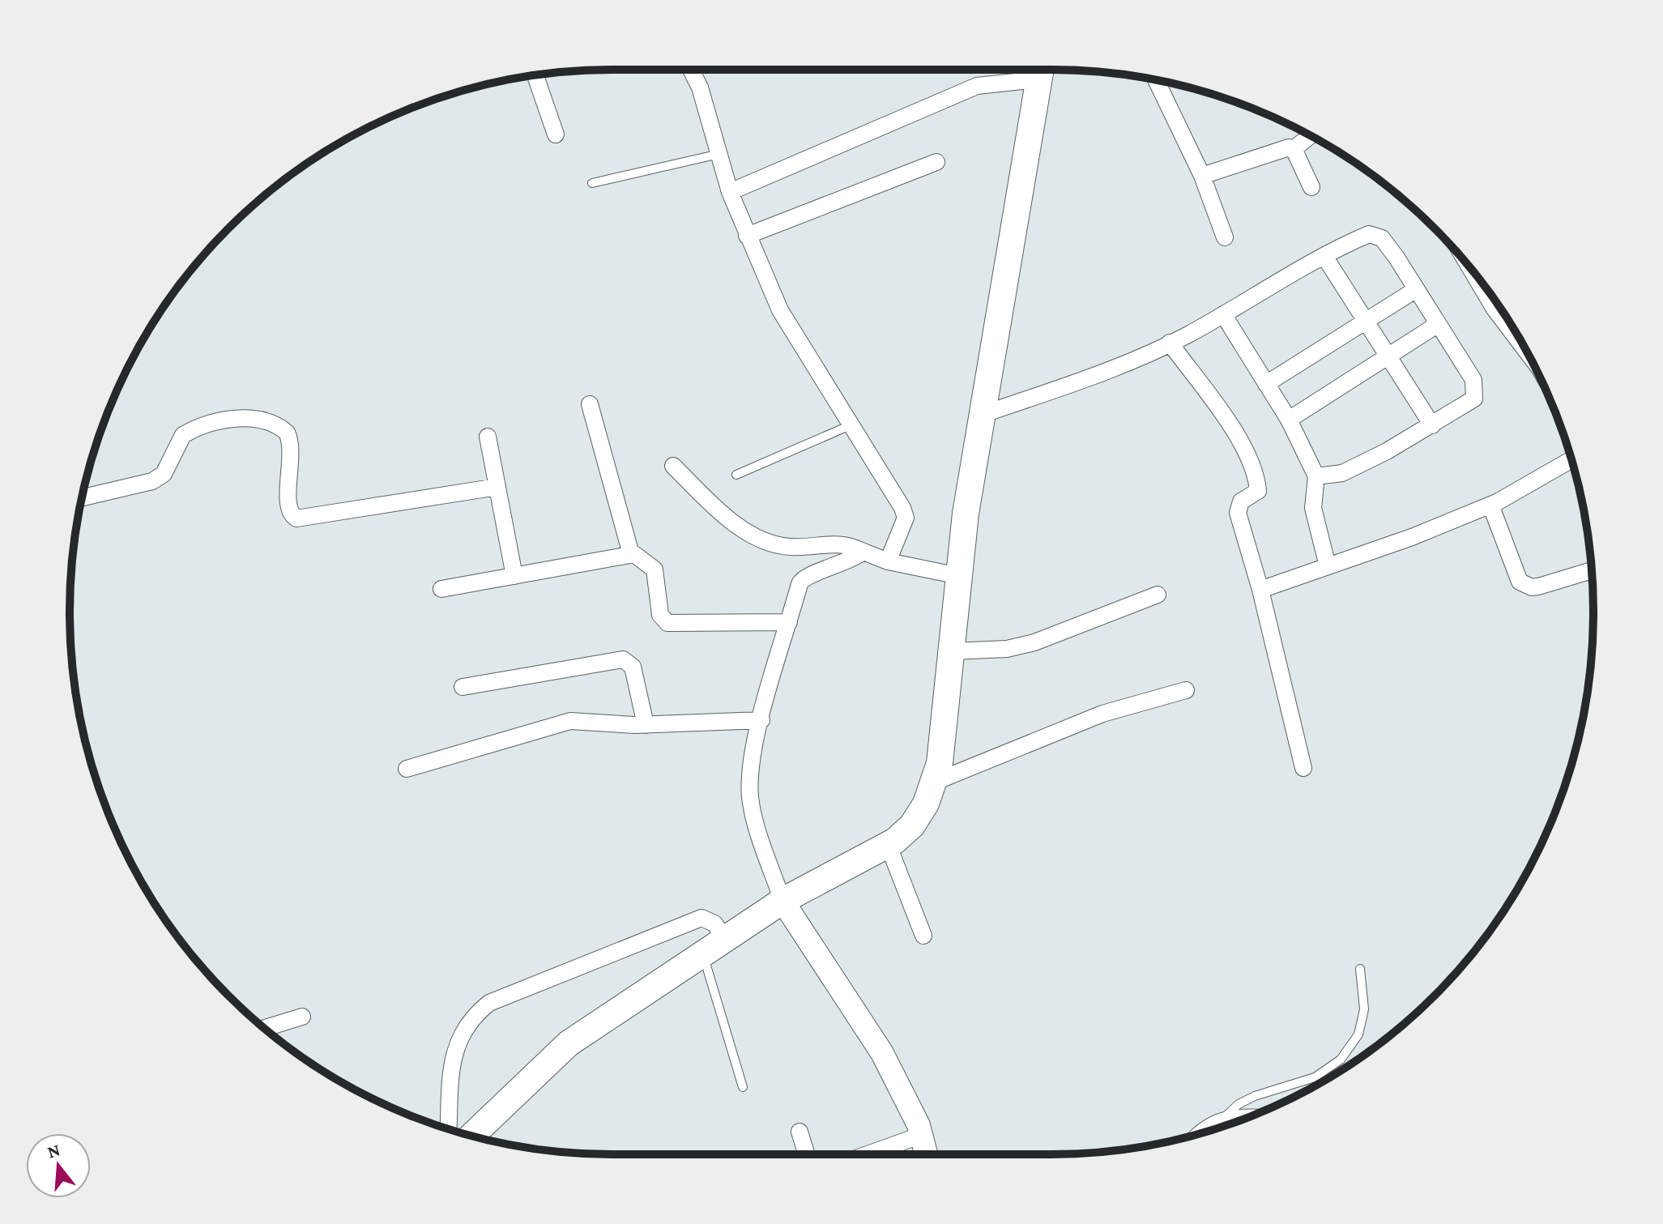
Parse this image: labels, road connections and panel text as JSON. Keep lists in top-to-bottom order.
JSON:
{
  "north": "top"
}
